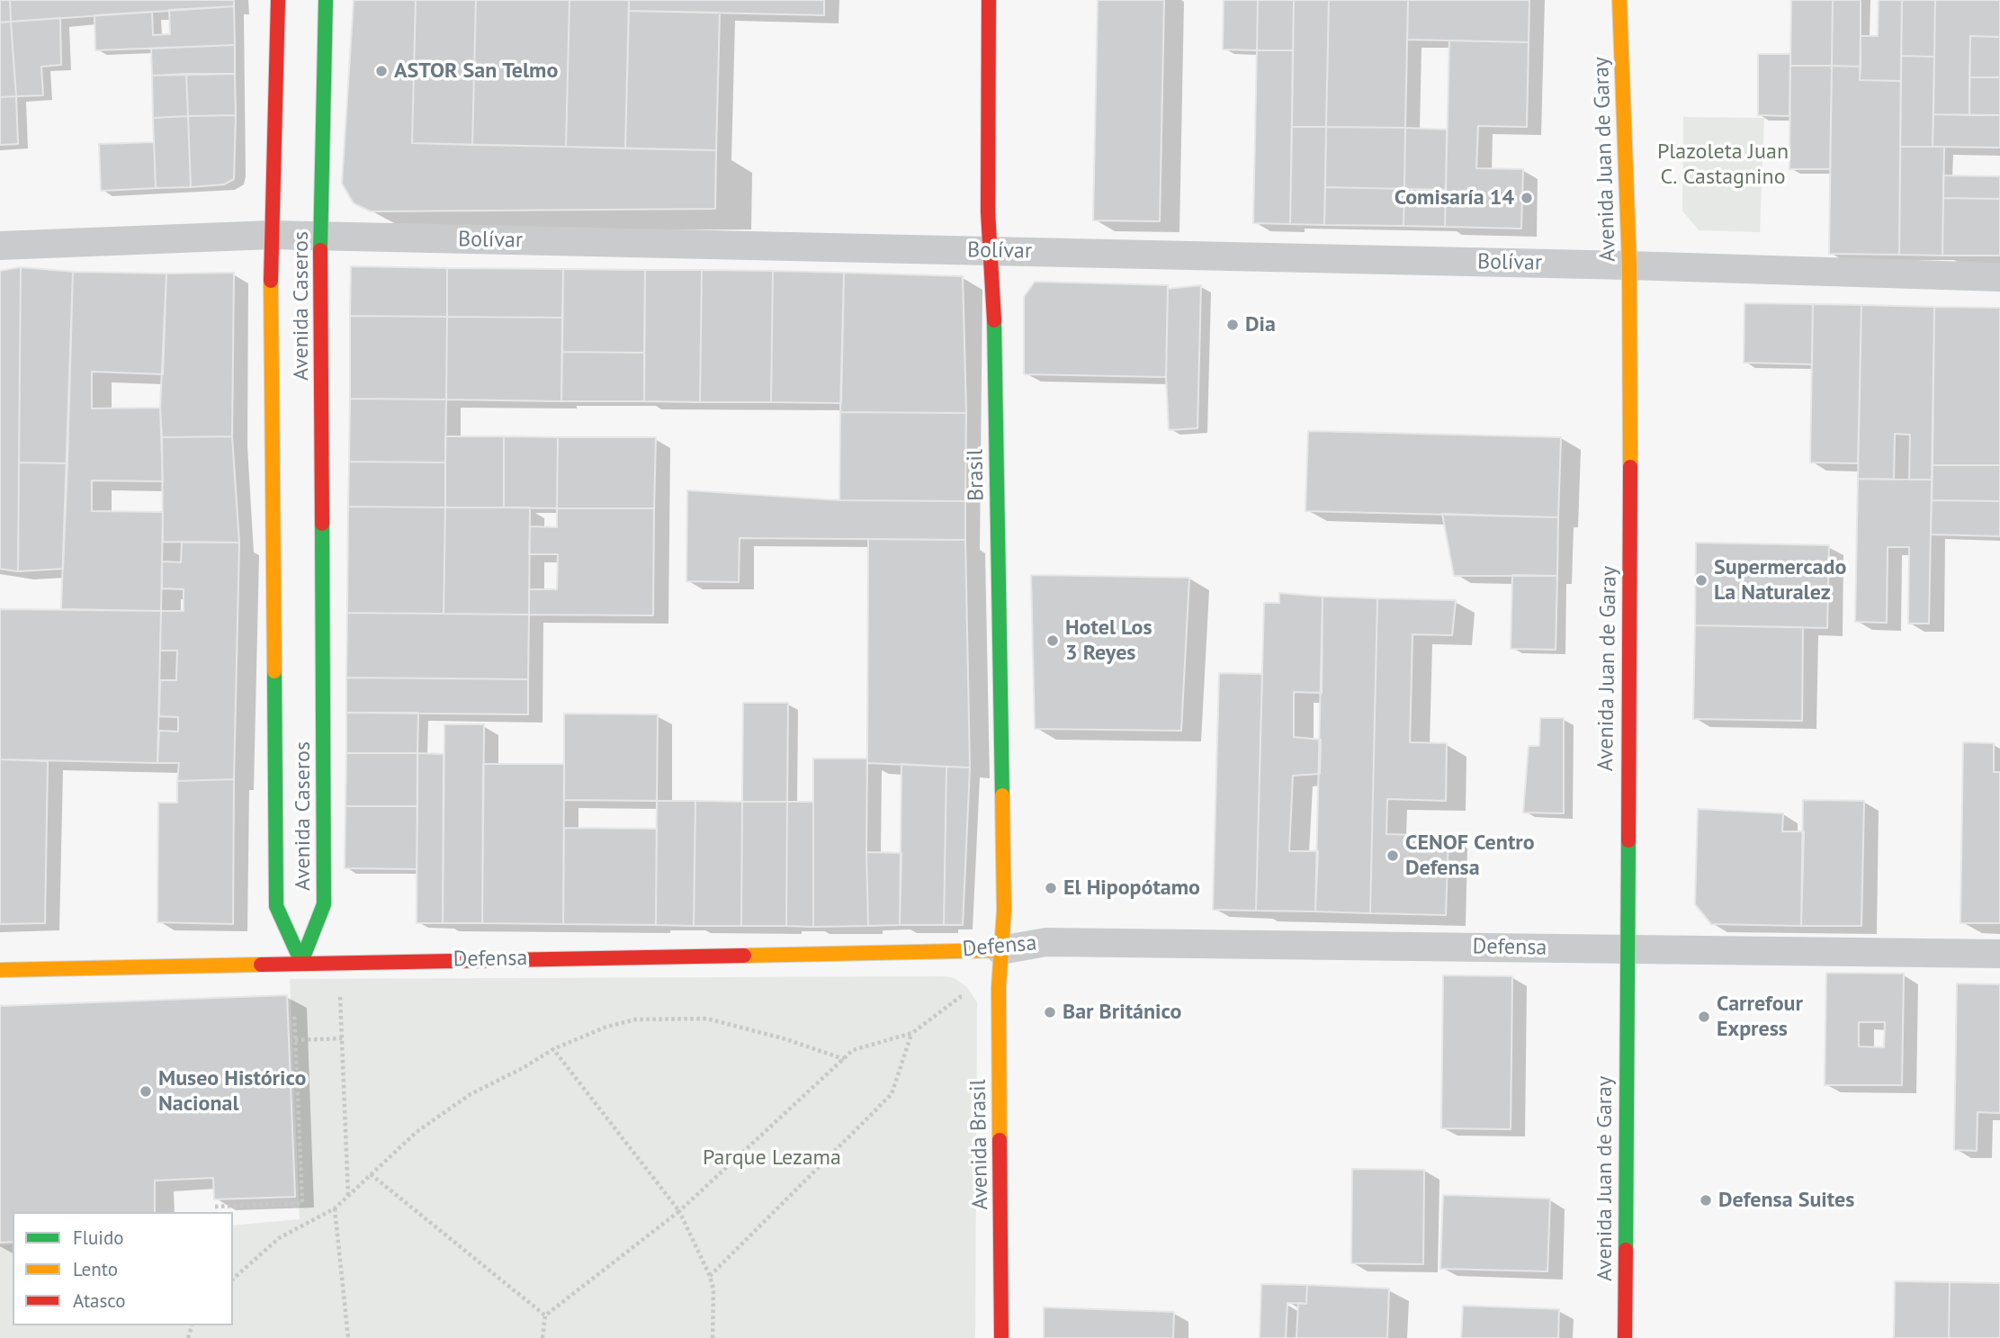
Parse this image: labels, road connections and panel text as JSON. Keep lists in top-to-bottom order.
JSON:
{
  "streets": {
    "main road": [
      "Avenida Juan de Garay",
      "Avenida Caseros",
      "Brasil",
      "Defensa",
      "Avenida Brasil"
    ],
    "street": ["Bolívar"]
  },
  "crossings": [
    ["Avenida Juan de Garay", "Bolívar"],
    ["Avenida Juan de Garay", "Defensa"],
    ["Bolívar", "Avenida Caseros"],
    ["Bolívar", "Brasil"],
    ["Avenida Caseros", "Defensa"],
    ["Brasil", "Defensa"],
    ["Brasil", "Avenida Brasil"],
    ["Defensa", "Avenida Brasil"]
  ],
  "parks": ["Plazoleta Juan C. Castagnino", "Parque Lezama"],
  "places": [
    "ASTOR San Telmo",
    "Comisaría 14",
    "Dia",
    "Supermercado La Naturalez",
    "Hotel Los 3 Reyes",
    "CENOF Centro Defensa",
    "El Hipopótamo",
    "Bar Británico",
    "Carrefour Express",
    "Museo Histórico Nacional",
    "Defensa Suites"
  ],
  "legend": ["Fluido", "Lento", "Atasco"]
}
